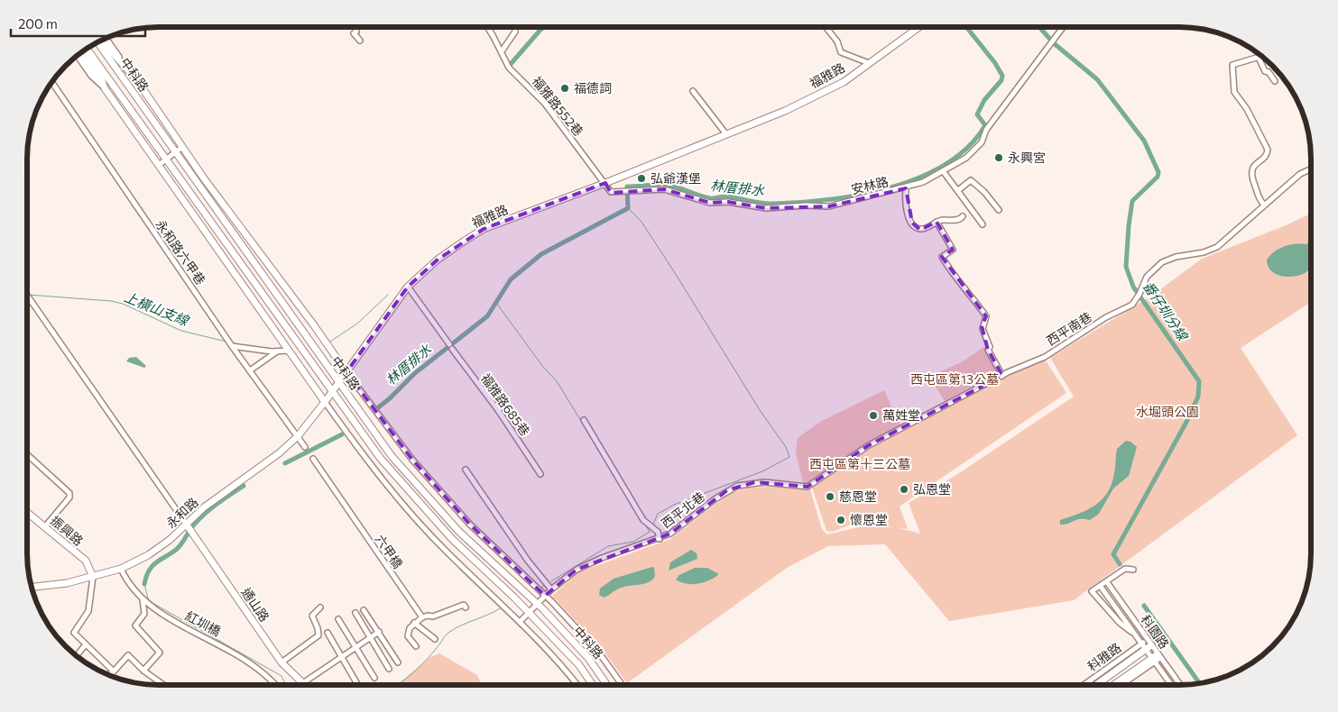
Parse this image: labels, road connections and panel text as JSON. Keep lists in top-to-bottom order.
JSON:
{
  "streets": {
    "street": [
      "中科路",
      "福雅路",
      "福雅路552巷",
      "安林路",
      "永和路六甲巷",
      "西平南巷",
      "福雅路685巷",
      "西平北巷",
      "永和路",
      "振興路",
      "六甲橋",
      "通山路",
      "紅圳橋",
      "科園路",
      "科雅路"
    ]
  },
  "crossings": [
    ["中科路", "福雅路"],
    ["中科路", "西平北巷"],
    ["福雅路", "福雅路552巷"],
    ["福雅路", "安林路"],
    ["福雅路", "福雅路685巷"],
    ["福雅路", "永和路"],
    ["福雅路552巷", "安林路"],
    ["永和路六甲巷", "永和路"],
    ["西平南巷", "西平北巷"],
    ["永和路", "振興路"],
    ["永和路", "通山路"],
    ["永和路", "紅圳橋"],
    ["科園路", "科雅路"]
  ],
  "water": ["林厝排水", "上橫山支線", "番仔圳分線"],
  "parks": ["西屯區第13公墓", "水堀頭公園", "西屯區第十三公墓"],
  "places": [
    "福德詞",
    "永興宮",
    "弘爺漢堡",
    "萬姓堂",
    "弘恩堂",
    "慈恩堂",
    "懷恩堂"
  ],
  "scale_bar": "200 m"
}
